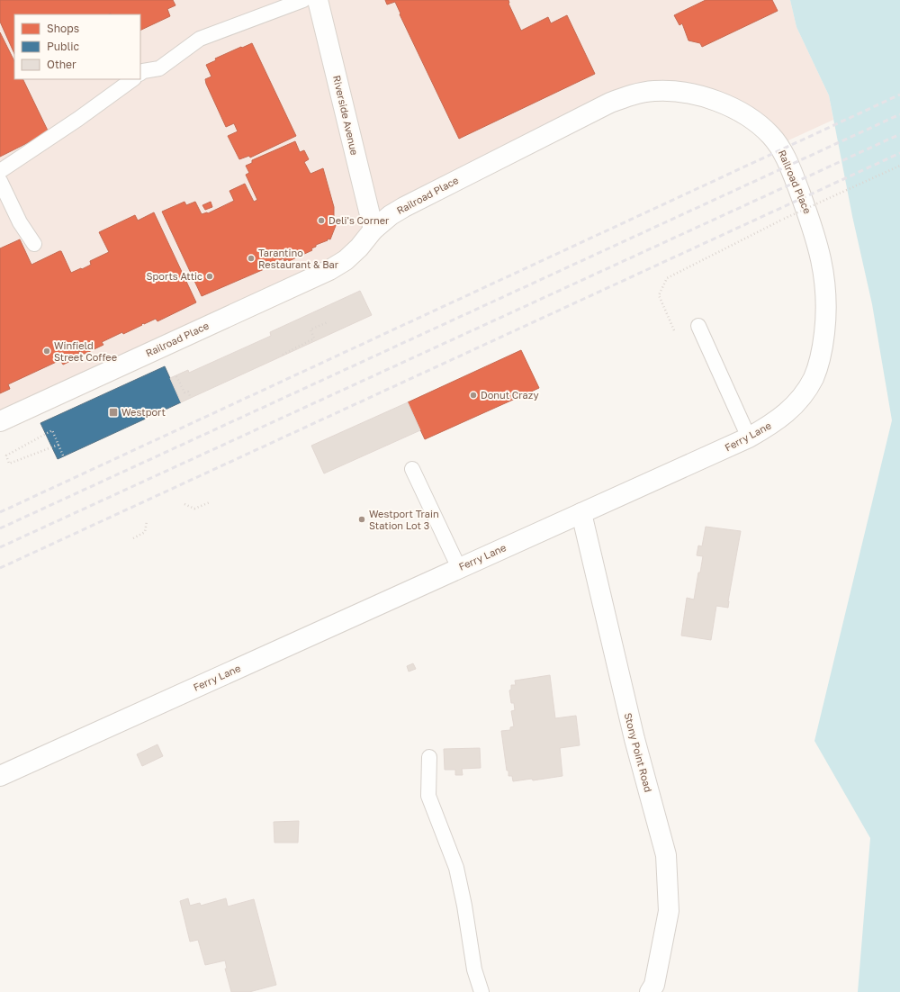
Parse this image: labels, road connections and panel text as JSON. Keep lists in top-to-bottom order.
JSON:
{
  "streets": {
    "street": [
      "Riverside Avenue",
      "Railroad Place",
      "Ferry Lane",
      "Stony Point Road"
    ]
  },
  "crossings": [
    ["Riverside Avenue", "Railroad Place"],
    ["Railroad Place", "Ferry Lane"],
    ["Ferry Lane", "Stony Point Road"]
  ],
  "places": {
    "other": [
      "Deli's Corner",
      "Tarantino Restaurant & Bar",
      "Sports Attic",
      "Winfield Street Coffee",
      "Donut Crazy",
      "Westport Train Station Lot 3"
    ],
    "transit": ["Westport"]
  },
  "legend": ["Shops", "Public", "Other"]
}
